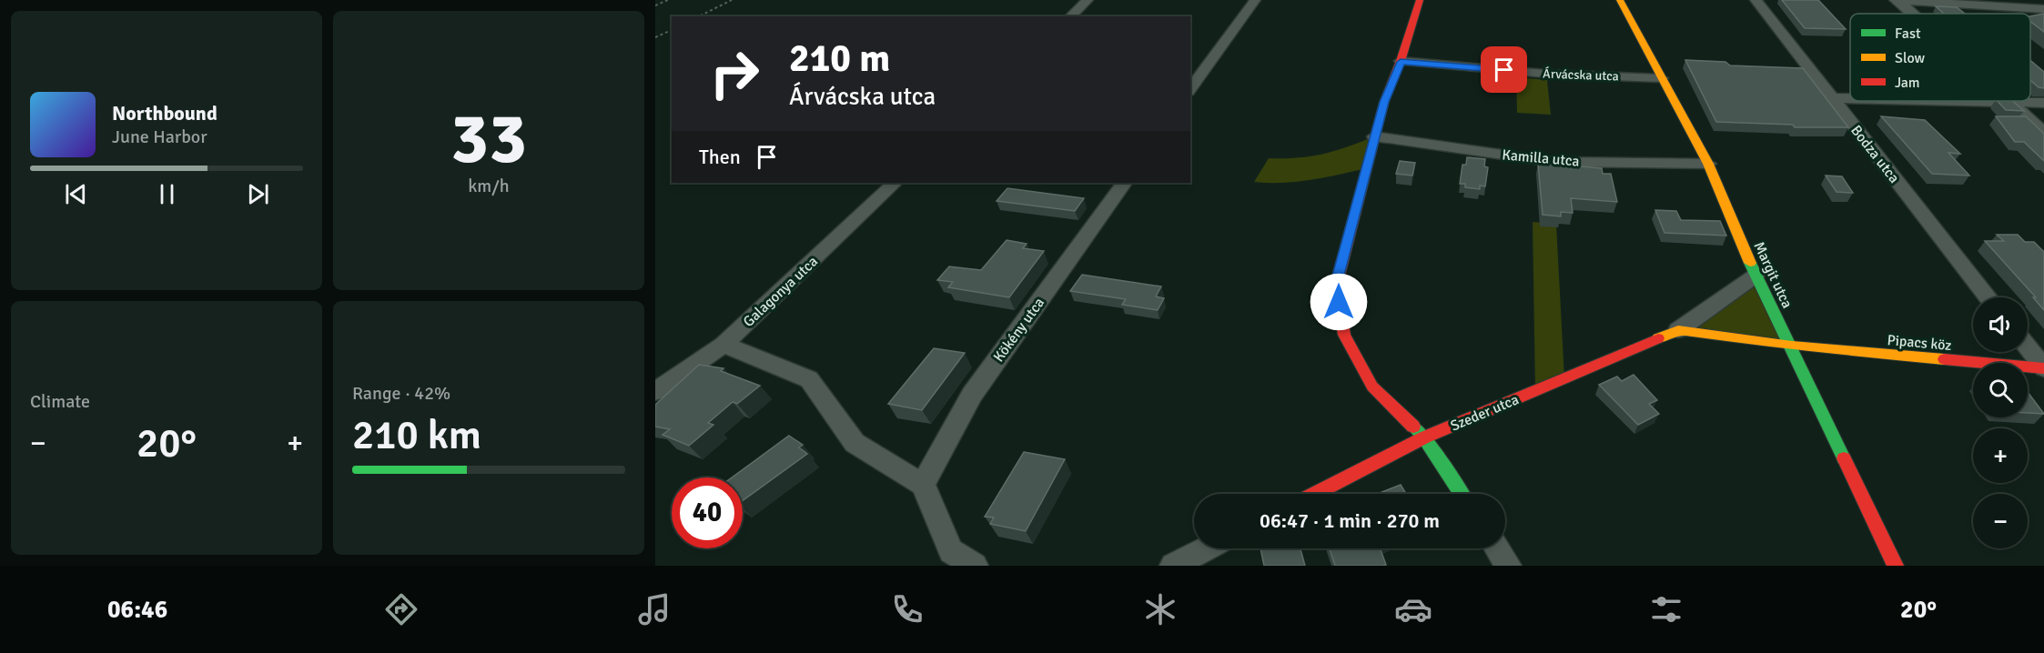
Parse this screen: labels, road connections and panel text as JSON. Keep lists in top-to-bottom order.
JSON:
{
  "streets": {
    "street": [
      "Árvácska utca",
      "Bodza utca",
      "Kamilla utca",
      "Margit utca",
      "Galagonya utca",
      "Kökény utca",
      "Pipacs köz",
      "Szeder utca"
    ]
  },
  "crossings": [
    ["Árvácska utca", "Margit utca"],
    ["Kamilla utca", "Margit utca"],
    ["Margit utca", "Pipacs köz"],
    ["Margit utca", "Szeder utca"]
  ],
  "legend": ["Fast", "Slow", "Jam"],
  "page": {
    "tile": [
      ["33", "km/h"],
      "Climate",
      ["Range · 42%", "210 km"]
    ],
    "turn": ["210 m", "Árvácska utca"],
    "song": ["Northbound", "June Harbor"],
    "then": "Then",
    "map_buttons": ["+", "−"],
    "heat": ["−", "20°", "+"],
    "limit": "40",
    "trip": "06:47 · 1 min · 270 m",
    "tabs": ["06:46", "20°"]
  }
}
